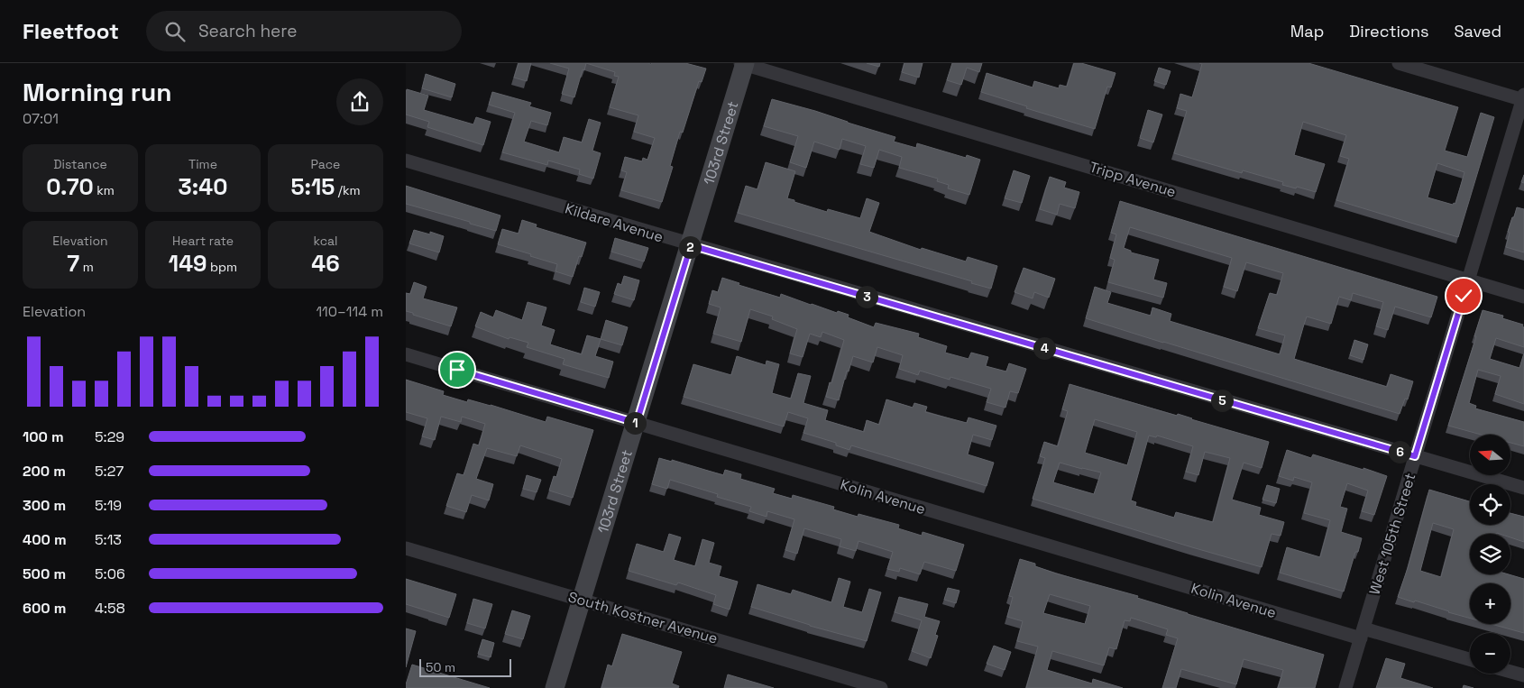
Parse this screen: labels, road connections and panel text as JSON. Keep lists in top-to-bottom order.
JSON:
{
  "streets": {
    "main road": ["103rd Street"],
    "street": [
      "Tripp Avenue",
      "Kildare Avenue",
      "Kolin Avenue",
      "West 105th Street",
      "South Kostner Avenue"
    ]
  },
  "crossings": [
    ["103rd Street", "Tripp Avenue"],
    ["103rd Street", "Kildare Avenue"],
    ["103rd Street", "Kolin Avenue"],
    ["103rd Street", "South Kostner Avenue"],
    ["Tripp Avenue", "West 105th Street"],
    ["Kildare Avenue", "West 105th Street"],
    ["Kolin Avenue", "West 105th Street"]
  ],
  "scale_bar": "50 m",
  "north": "left",
  "page": {
    "header": "Fleetfoot",
    "search": "Search here",
    "nav": ["Map", "Directions", "Saved"],
    "heading": ["Morning run", "07:01"],
    "stats": [
      ["Distance", "0.70 km"],
      ["Time", "3:40"],
      ["Pace", "5:15 /km"],
      ["Elevation", "7 m"],
      ["Heart rate", "149 bpm"],
      ["kcal", "46"]
    ],
    "pins": [
      "2",
      "3",
      "4",
      "5",
      "1",
      "6"
    ],
    "chart": ["Elevation", "110–114 m"],
    "list": [
      {
        "name": "100 m",
        "note": "5:29"
      },
      {
        "name": "200 m",
        "note": "5:27"
      },
      {
        "name": "300 m",
        "note": "5:19"
      },
      {
        "name": "400 m",
        "note": "5:13"
      },
      {
        "name": "500 m",
        "note": "5:06"
      },
      {
        "name": "600 m",
        "note": "4:58"
      }
    ],
    "map_buttons": ["+", "−"],
    "scale": "50 m"
  }
}
